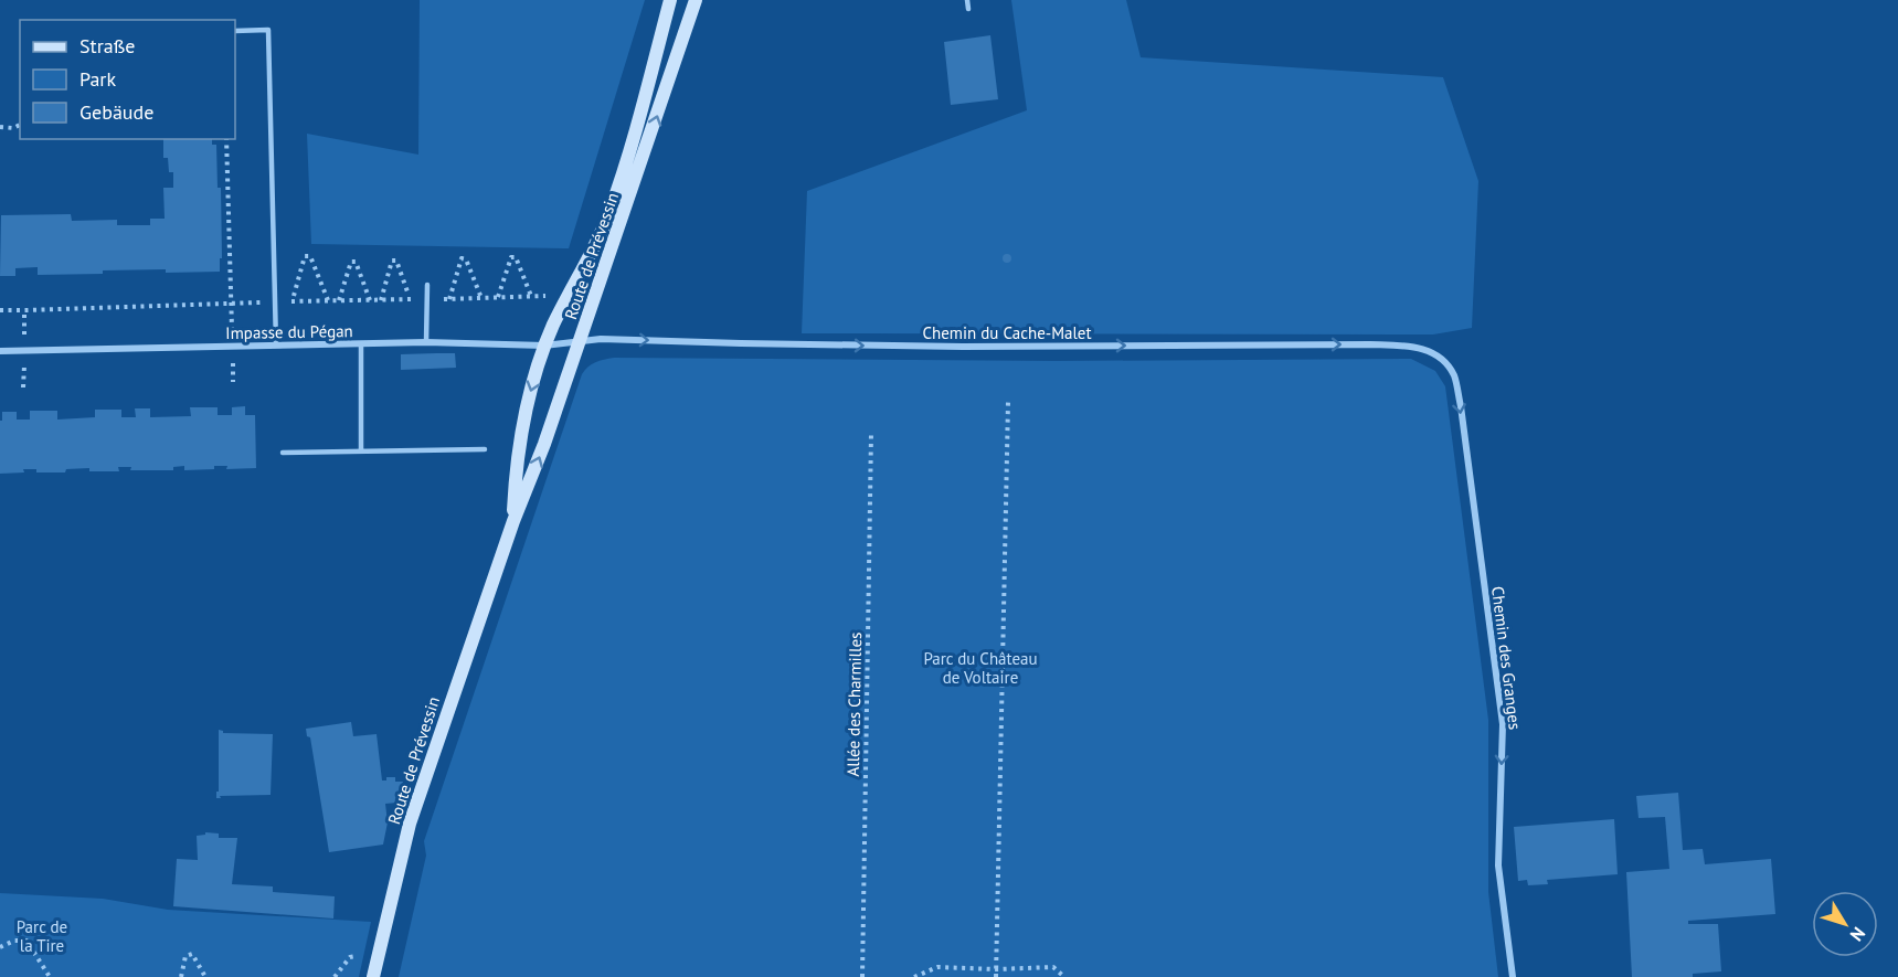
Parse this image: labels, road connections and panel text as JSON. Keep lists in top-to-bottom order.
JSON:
{
  "streets": {
    "main road": ["Route de Prévessin"],
    "street": ["Impasse du Pégan", "Chemin du Cache-Malet", "Chemin des Granges"],
    "path": ["Allée des Charmilles"]
  },
  "crossings": [
    ["Route de Prévessin", "Impasse du Pégan"],
    ["Route de Prévessin", "Chemin du Cache-Malet"],
    ["Impasse du Pégan", "Chemin du Cache-Malet"],
    ["Chemin du Cache-Malet", "Chemin des Granges"]
  ],
  "one_way": ["Chemin du Cache-Malet", "Chemin des Granges"],
  "parks": ["Parc du Château de Voltaire", "Parc de la Tire"],
  "legend": ["Straße", "Park", "Gebäude"],
  "north": "bottom right"
}
